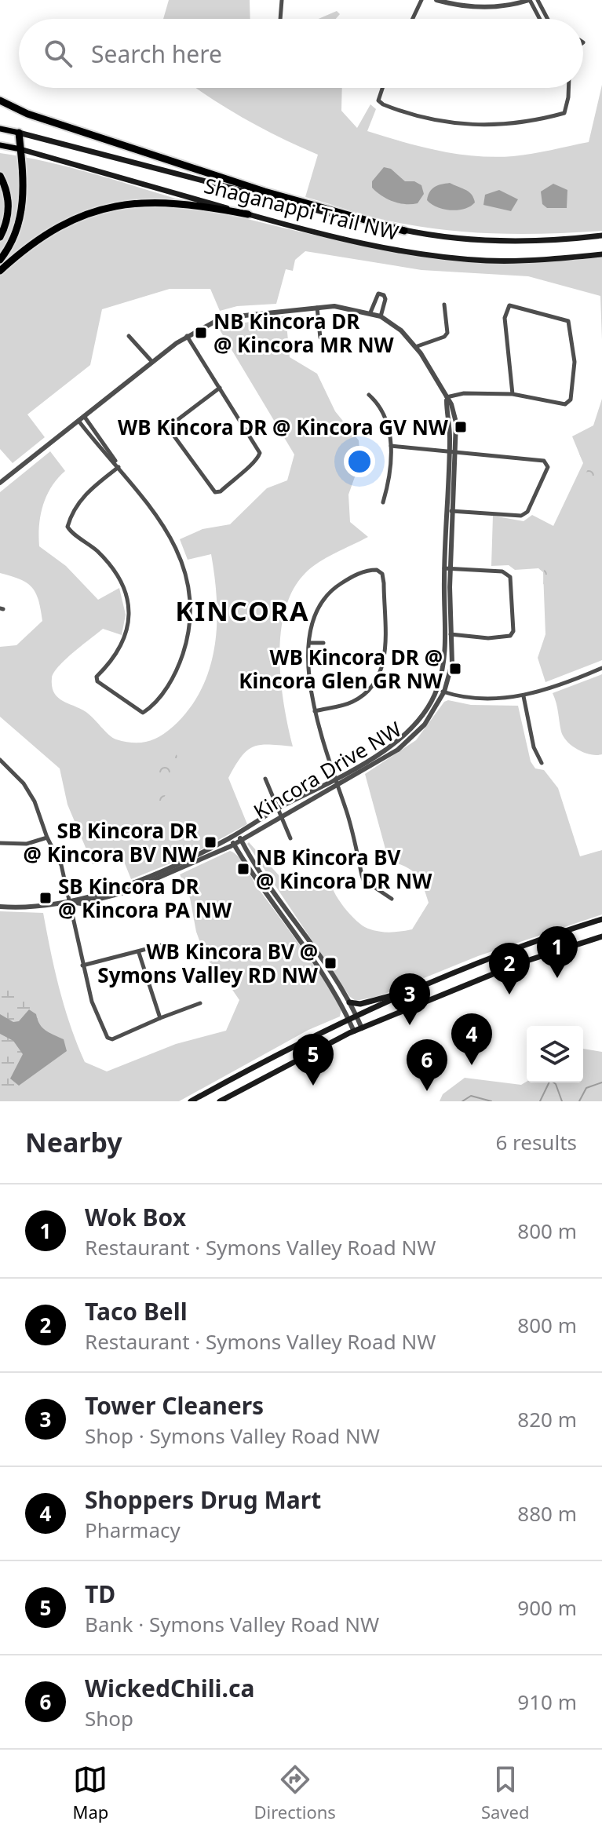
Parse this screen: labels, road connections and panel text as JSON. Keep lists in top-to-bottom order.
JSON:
{
  "streets": {
    "main road": ["Shaganappi Trail NW"],
    "street": ["Kincora Drive NW"]
  },
  "districts": ["KINCORA"],
  "places": {
    "transit": [
      "NB Kincora DR @ Kincora MR NW",
      "WB Kincora DR @ Kincora GV NW",
      "WB Kincora DR @ Kincora Glen GR NW",
      "SB Kincora DR @ Kincora BV NW",
      "NB Kincora BV @ Kincora DR NW",
      "SB Kincora DR @ Kincora PA NW",
      "WB Kincora BV @ Symons Valley RD NW"
    ]
  },
  "page": {
    "search": "Search here",
    "pins": [
      "1",
      "2",
      "3",
      "4",
      "5",
      "6"
    ],
    "heading": ["Nearby", "6 results"],
    "list": [
      {
        "mark": "1",
        "name": "Wok Box",
        "note": "Restaurant · Symons Valley Road NW",
        "value": "800 m"
      },
      {
        "mark": "2",
        "name": "Taco Bell",
        "note": "Restaurant · Symons Valley Road NW",
        "value": "800 m"
      },
      {
        "mark": "3",
        "name": "Tower Cleaners",
        "note": "Shop · Symons Valley Road NW",
        "value": "820 m"
      },
      {
        "mark": "4",
        "name": "Shoppers Drug Mart",
        "note": "Pharmacy",
        "value": "880 m"
      },
      {
        "mark": "5",
        "name": "TD",
        "note": "Bank · Symons Valley Road NW",
        "value": "900 m"
      },
      {
        "mark": "6",
        "name": "WickedChili.ca",
        "note": "Shop",
        "value": "910 m"
      }
    ],
    "nav": ["Map", "Directions", "Saved"]
  }
}
